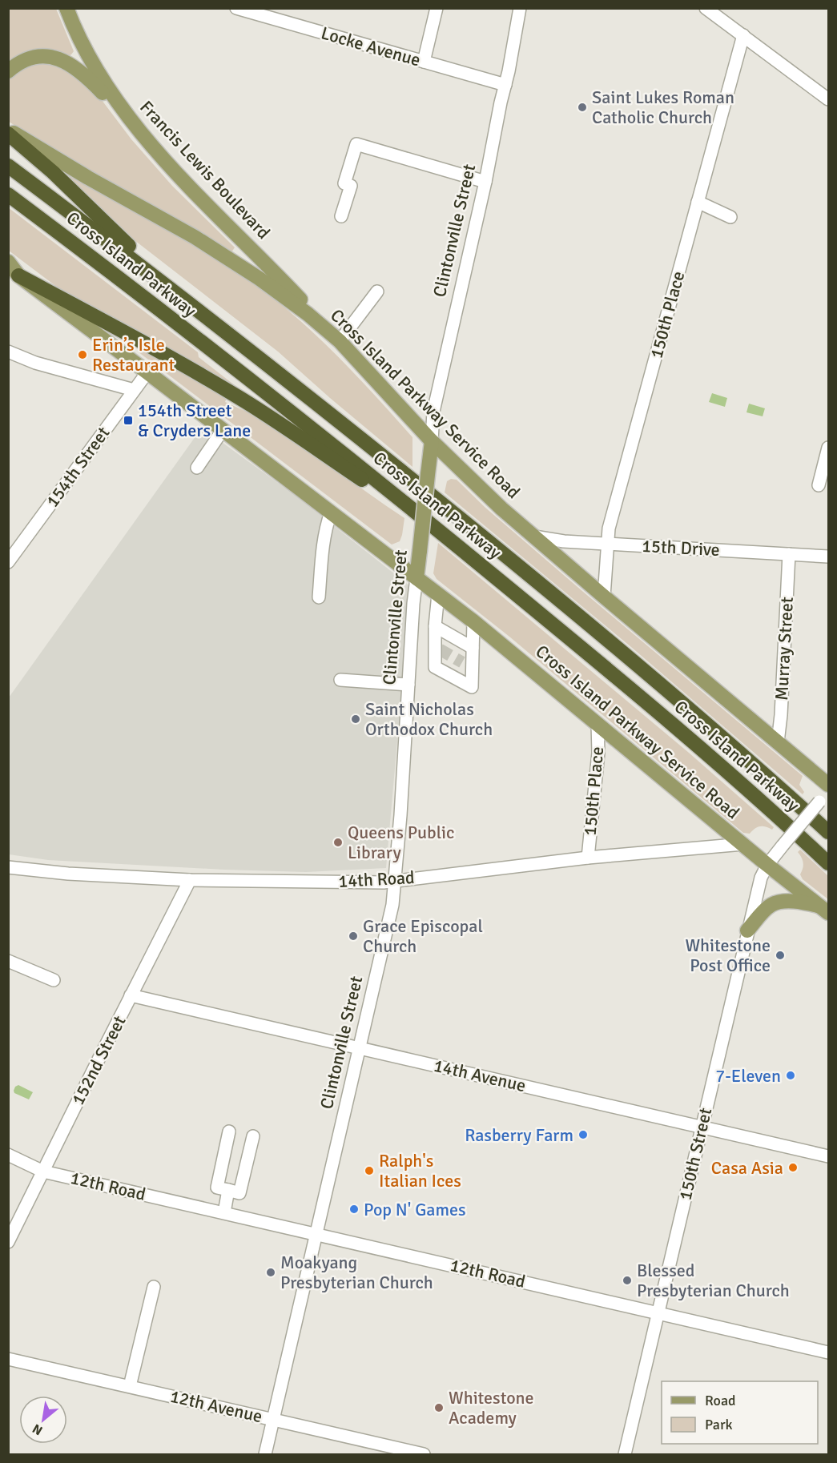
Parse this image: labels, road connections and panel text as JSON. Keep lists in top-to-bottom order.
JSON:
{
  "streets": {
    "highway": ["Cross Island Parkway"],
    "main road": ["Francis Lewis Boulevard", "Clintonville Street", "Cross Island Parkway Service Road"],
    "street": [
      "Locke Avenue",
      "150th Place",
      "154th Street",
      "15th Drive",
      "Murray Street",
      "14th Road",
      "152nd Street",
      "14th Avenue",
      "150th Street",
      "12th Road",
      "12th Avenue"
    ]
  },
  "crossings": [
    ["Locke Avenue", "Clintonville Street"],
    ["Francis Lewis Boulevard", "Cross Island Parkway Service Road"],
    ["Clintonville Street", "Cross Island Parkway Service Road"],
    ["Clintonville Street", "14th Road"],
    ["Clintonville Street", "14th Avenue"],
    ["Clintonville Street", "12th Road"],
    ["Clintonville Street", "12th Avenue"],
    ["150th Place", "Cross Island Parkway Service Road"],
    ["150th Place", "15th Drive"],
    ["150th Place", "14th Road"],
    ["Cross Island Parkway Service Road", "154th Street"],
    ["Cross Island Parkway Service Road", "15th Drive"],
    ["Cross Island Parkway Service Road", "Murray Street"],
    ["Cross Island Parkway Service Road", "14th Road"],
    ["Cross Island Parkway Service Road", "150th Street"],
    ["15th Drive", "Murray Street"],
    ["14th Road", "152nd Street"],
    ["152nd Street", "14th Avenue"],
    ["152nd Street", "12th Road"],
    ["14th Avenue", "150th Street"],
    ["150th Street", "12th Road"]
  ],
  "places": {
    "other": [
      "Saint Lukes Roman Catholic Church",
      "Erin’s Isle Restaurant",
      "Saint Nicholas Orthodox Church",
      "Queens Public Library",
      "Grace Episcopal Church",
      "Whitestone Post Office",
      "7-Eleven",
      "Rasberry Farm",
      "Casa Asia",
      "Ralph's Italian Ices",
      "Pop N' Games",
      "Moakyang Presbyterian Church",
      "Blessed Presbyterian Church",
      "Whitestone Academy"
    ],
    "transit": ["154th Street & Cryders Lane"]
  },
  "legend": ["Road", "Park"],
  "north": "bottom left"
}
